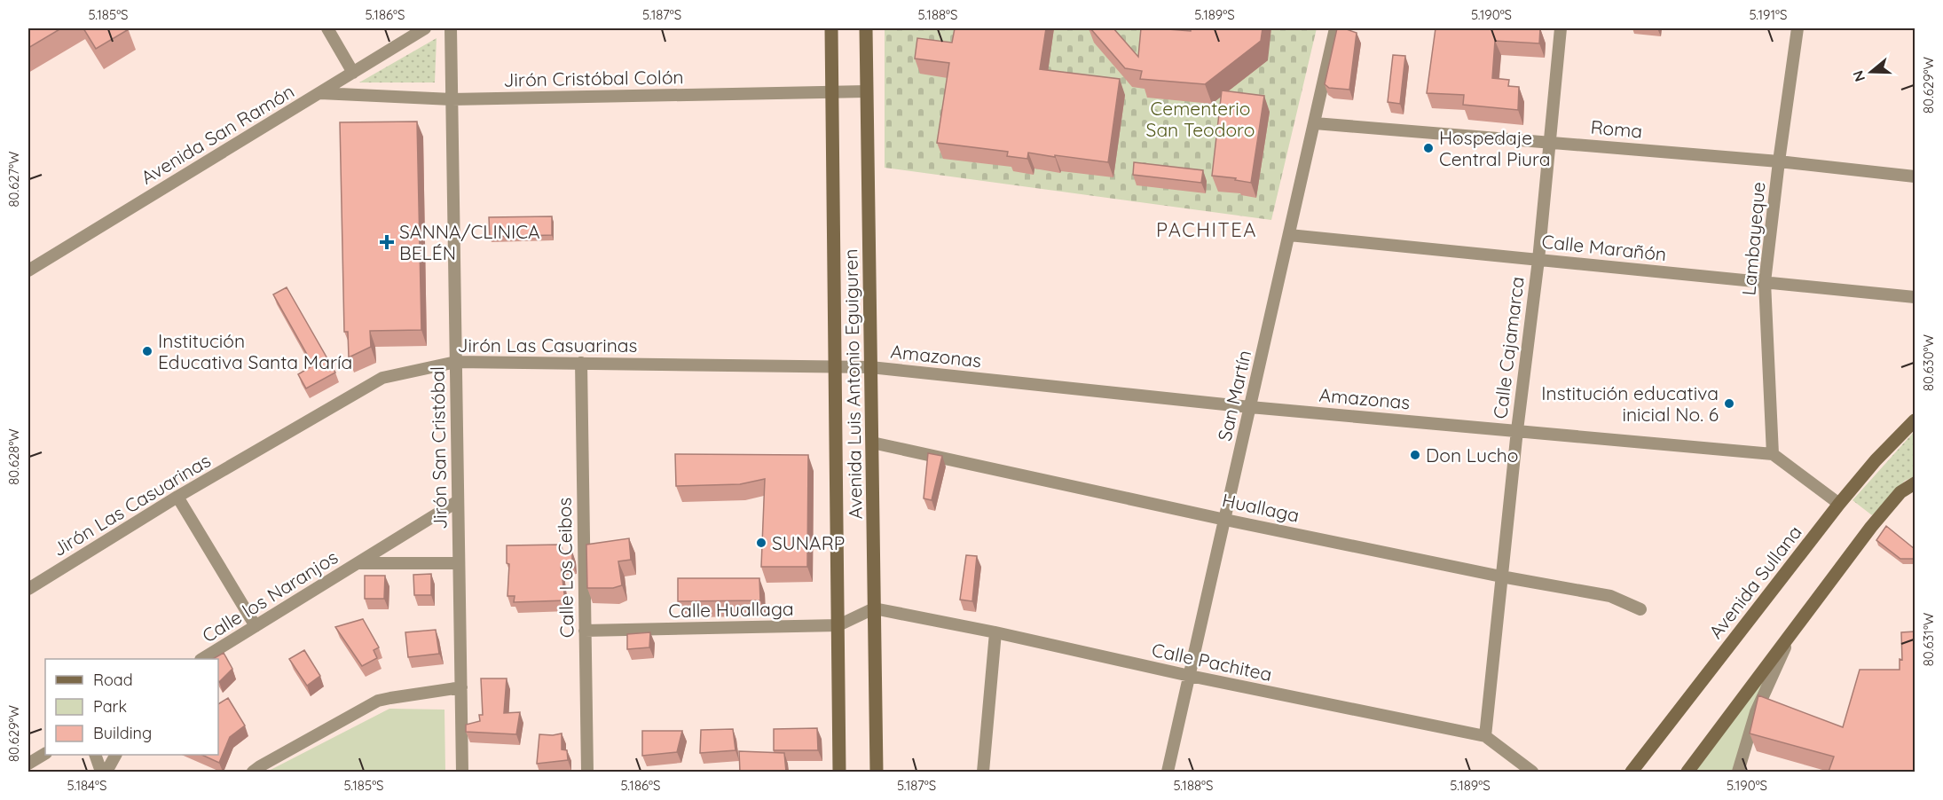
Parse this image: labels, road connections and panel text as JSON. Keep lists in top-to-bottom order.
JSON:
{
  "streets": {
    "main road": ["Avenida Luis Antonio Eguiguren", "Avenida Sullana"],
    "street": [
      "Jirón Cristóbal Colón",
      "Roma",
      "Avenida San Ramón",
      "Lambayeque",
      "Calle Marañón",
      "Jirón Las Casuarinas",
      "Calle Cajamarca",
      "Amazonas",
      "San Martín",
      "Jirón San Cristóbal",
      "Huallaga",
      "Calle Los Ceibos",
      "Calle los Naranjos",
      "Calle Huallaga",
      "Calle Pachitea"
    ]
  },
  "crossings": [
    ["Jirón Cristóbal Colón", "Avenida San Ramón"],
    ["Jirón Cristóbal Colón", "Avenida Luis Antonio Eguiguren"],
    ["Jirón Cristóbal Colón", "Jirón San Cristóbal"],
    ["Roma", "Lambayeque"],
    ["Roma", "Calle Cajamarca"],
    ["Roma", "San Martín"],
    ["Lambayeque", "Calle Marañón"],
    ["Lambayeque", "Amazonas"],
    ["Calle Marañón", "Calle Cajamarca"],
    ["Calle Marañón", "San Martín"],
    ["Jirón Las Casuarinas", "Amazonas"],
    ["Jirón Las Casuarinas", "Avenida Luis Antonio Eguiguren"],
    ["Jirón Las Casuarinas", "Jirón San Cristóbal"],
    ["Jirón Las Casuarinas", "Calle Los Ceibos"],
    ["Calle Cajamarca", "Amazonas"],
    ["Calle Cajamarca", "Huallaga"],
    ["Calle Cajamarca", "Calle Pachitea"],
    ["Amazonas", "Avenida Luis Antonio Eguiguren"],
    ["Amazonas", "San Martín"],
    ["Avenida Luis Antonio Eguiguren", "Huallaga"],
    ["Avenida Luis Antonio Eguiguren", "Calle Huallaga"],
    ["Avenida Luis Antonio Eguiguren", "Calle Pachitea"],
    ["San Martín", "Huallaga"],
    ["San Martín", "Calle Pachitea"],
    ["Jirón San Cristóbal", "Calle los Naranjos"],
    ["Calle Los Ceibos", "Calle Huallaga"],
    ["Calle Huallaga", "Calle Pachitea"]
  ],
  "districts": ["PACHITEA"],
  "parks": ["Cementerio San Teodoro"],
  "places": {
    "other": [
      "Hospedaje Central Piura",
      "Institución Educativa Santa María",
      "Institución educativa inicial No. 6",
      "Don Lucho",
      "SUNARP"
    ],
    "health": ["SANNA/CLINICA BELÉN"]
  },
  "legend": ["Road", "Park", "Building"],
  "north": "left",
  "coordinates": [
    "5.185°S",
    "5.186°S",
    "5.187°S",
    "5.188°S",
    "5.189°S",
    "5.190°S",
    "5.191°S",
    "80.629°W",
    "80.627°W",
    "80.630°W",
    "80.628°W",
    "80.631°W",
    "5.184°S"
  ]
}
